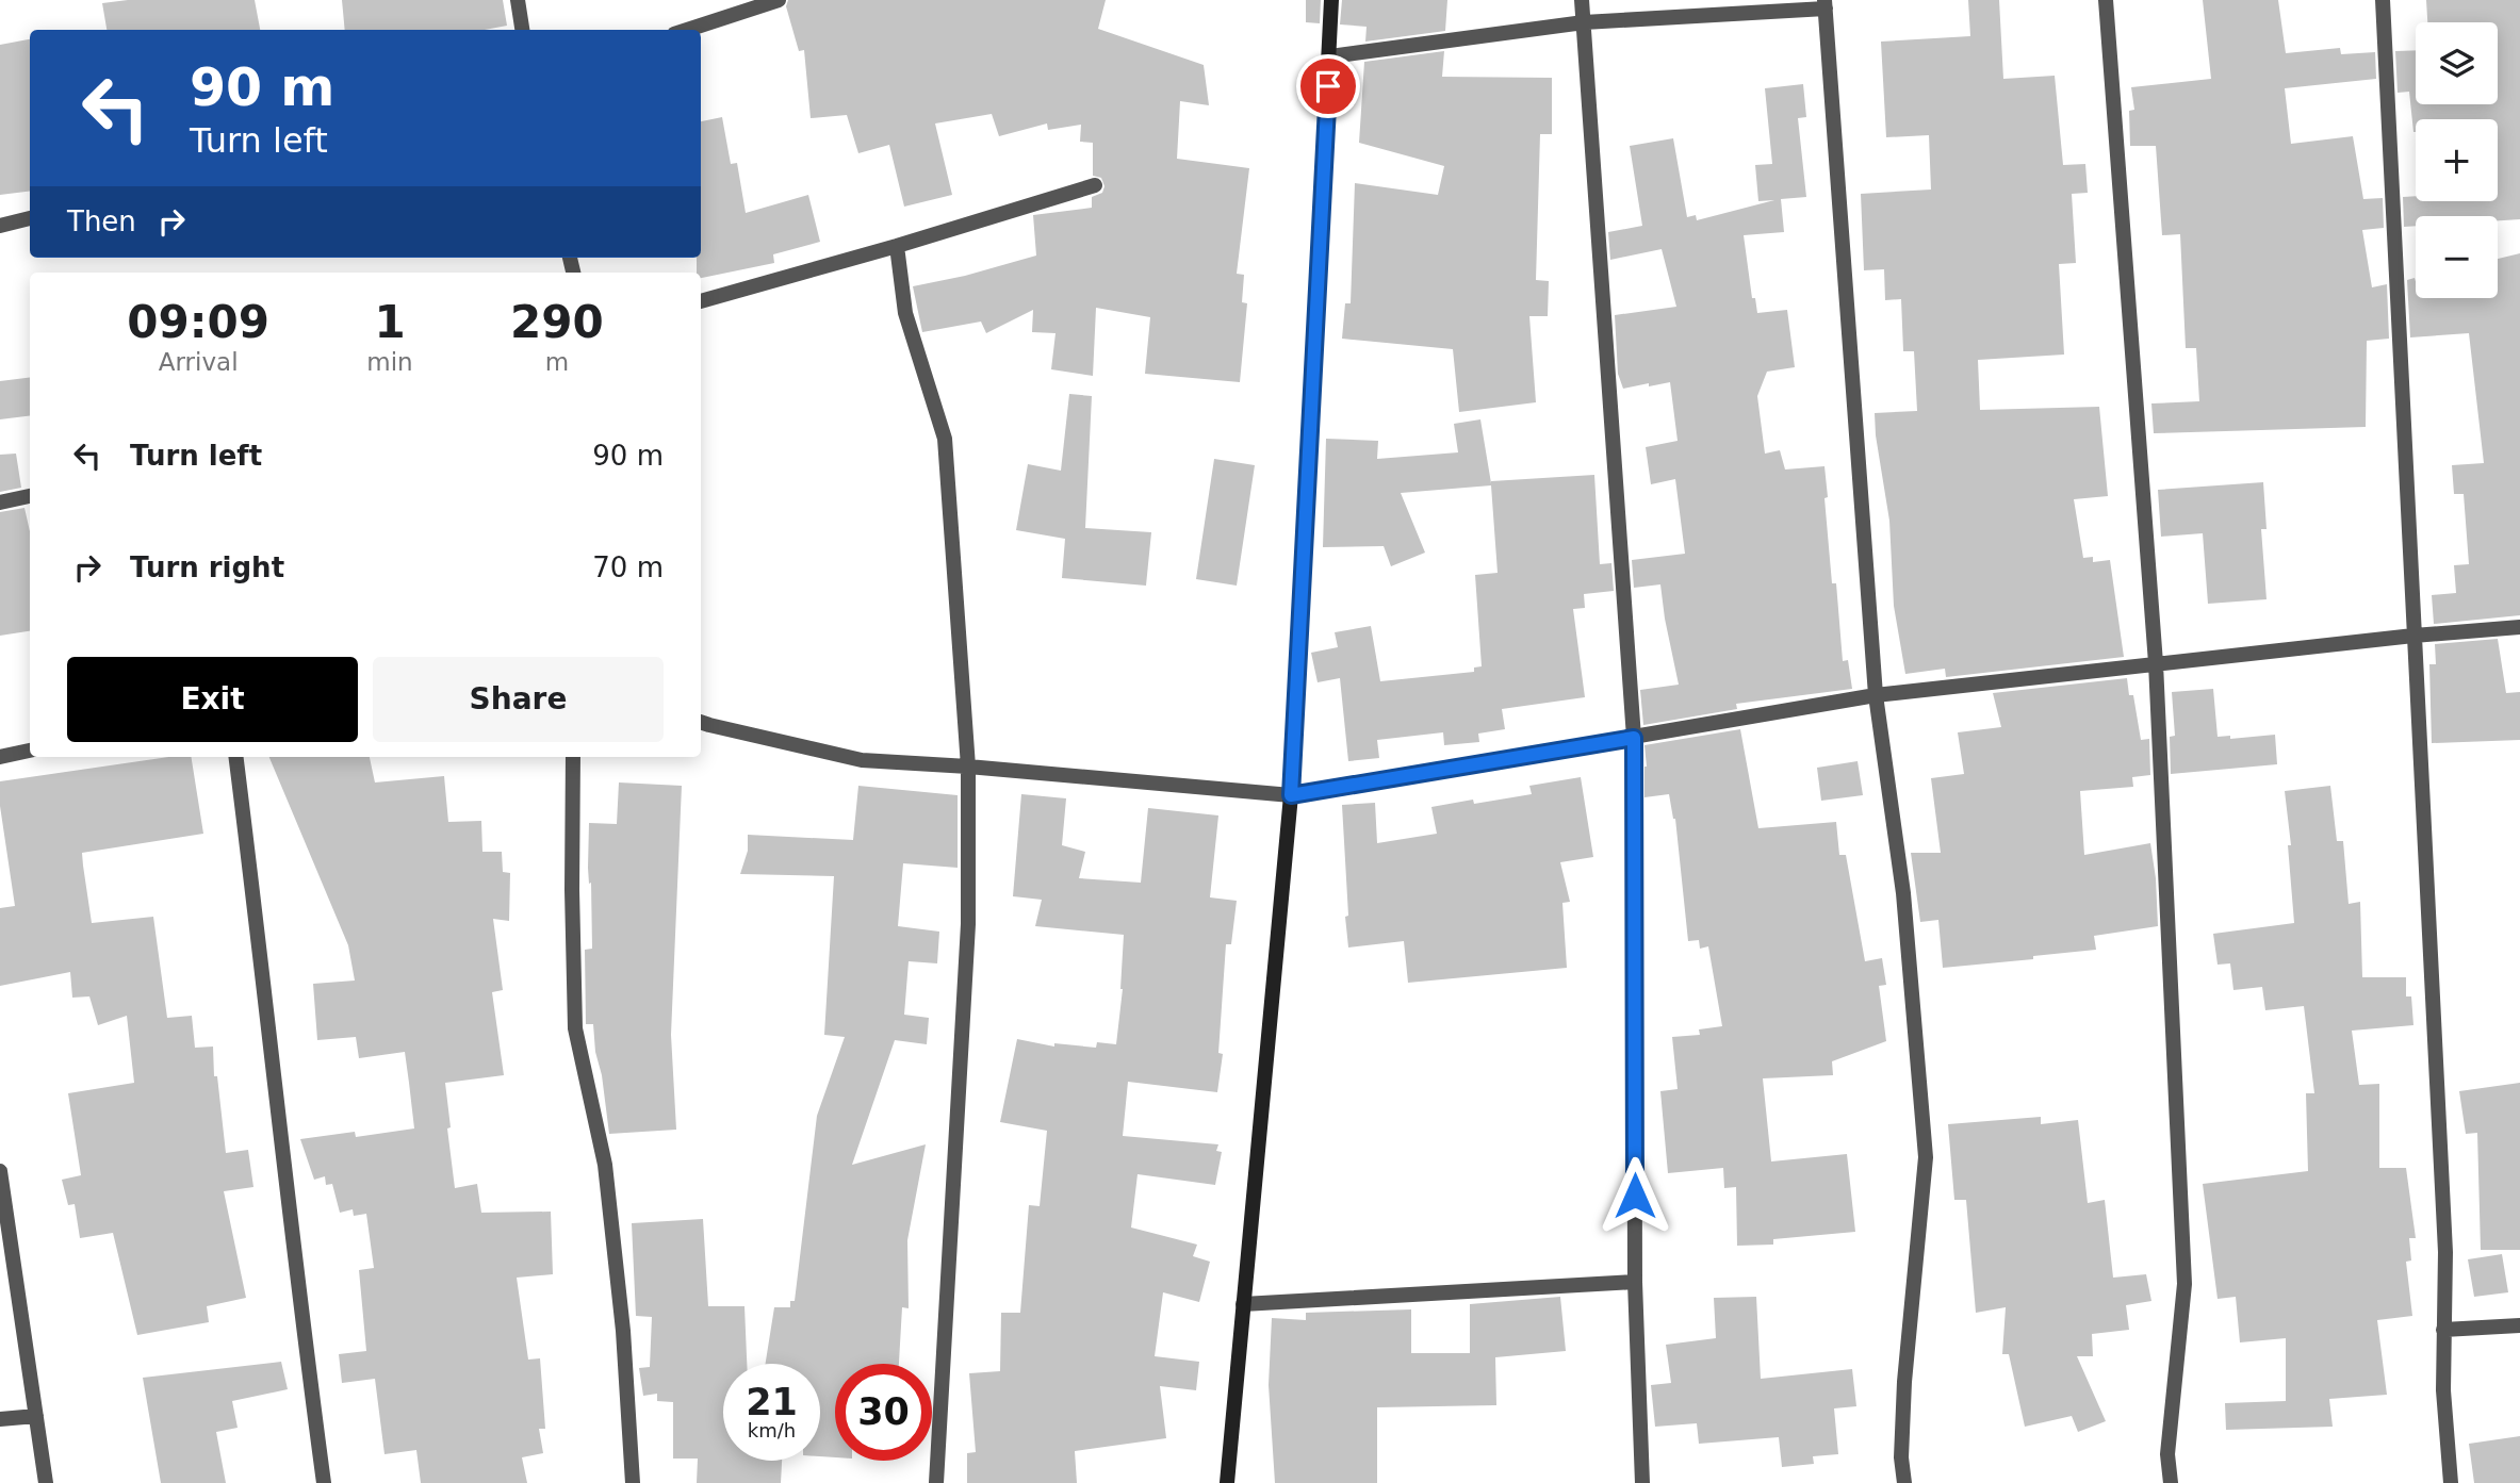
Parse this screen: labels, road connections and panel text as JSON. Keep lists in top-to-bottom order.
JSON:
{
  "page": {
    "map_buttons": ["+", "−"],
    "turn": ["90 m", "Turn left"],
    "then": "Then",
    "eta": [
      "09:09",
      "Arrival",
      "1",
      "min",
      "290",
      "m"
    ],
    "list": [
      {
        "name": "Turn left",
        "value": "90 m"
      },
      {
        "name": "Turn right",
        "value": "70 m"
      }
    ],
    "buttons": ["Exit", "Share"],
    "speed": "21 km/h",
    "limit": "30"
  }
}
